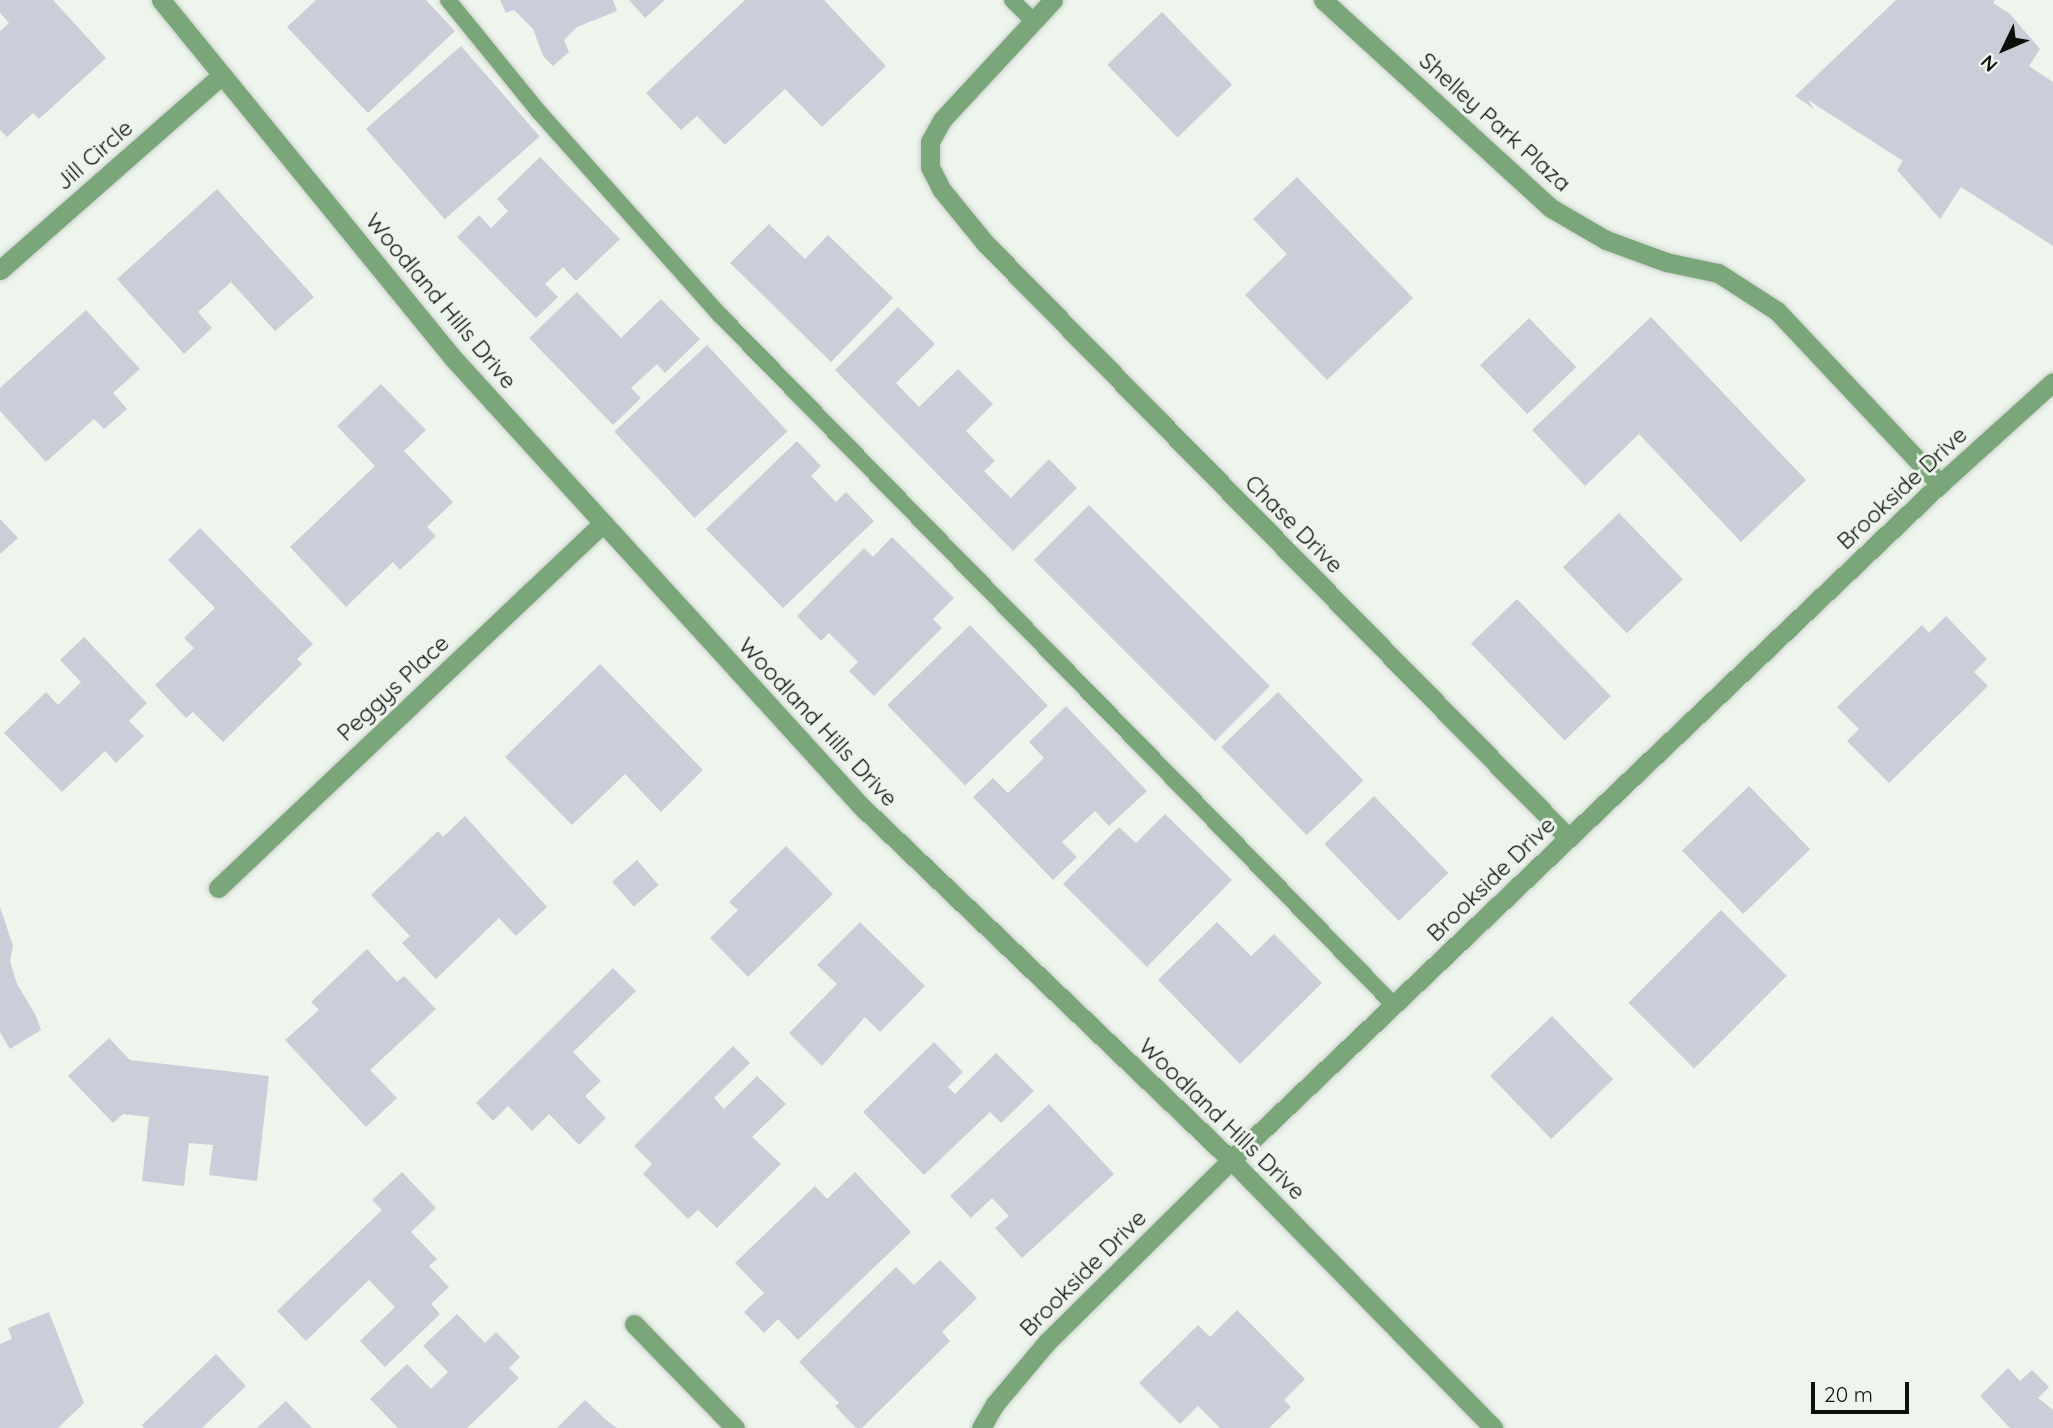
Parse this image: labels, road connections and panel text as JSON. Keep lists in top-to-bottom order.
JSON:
{
  "streets": {
    "street": [
      "Shelley Park Plaza",
      "Jill Circle",
      "Woodland Hills Drive",
      "Brookside Drive",
      "Chase Drive",
      "Peggys Place"
    ]
  },
  "crossings": [
    ["Shelley Park Plaza", "Brookside Drive"],
    ["Jill Circle", "Woodland Hills Drive"],
    ["Woodland Hills Drive", "Brookside Drive"],
    ["Woodland Hills Drive", "Peggys Place"],
    ["Brookside Drive", "Chase Drive"]
  ],
  "scale_bar": "20 m",
  "north": "bottom left"
}
